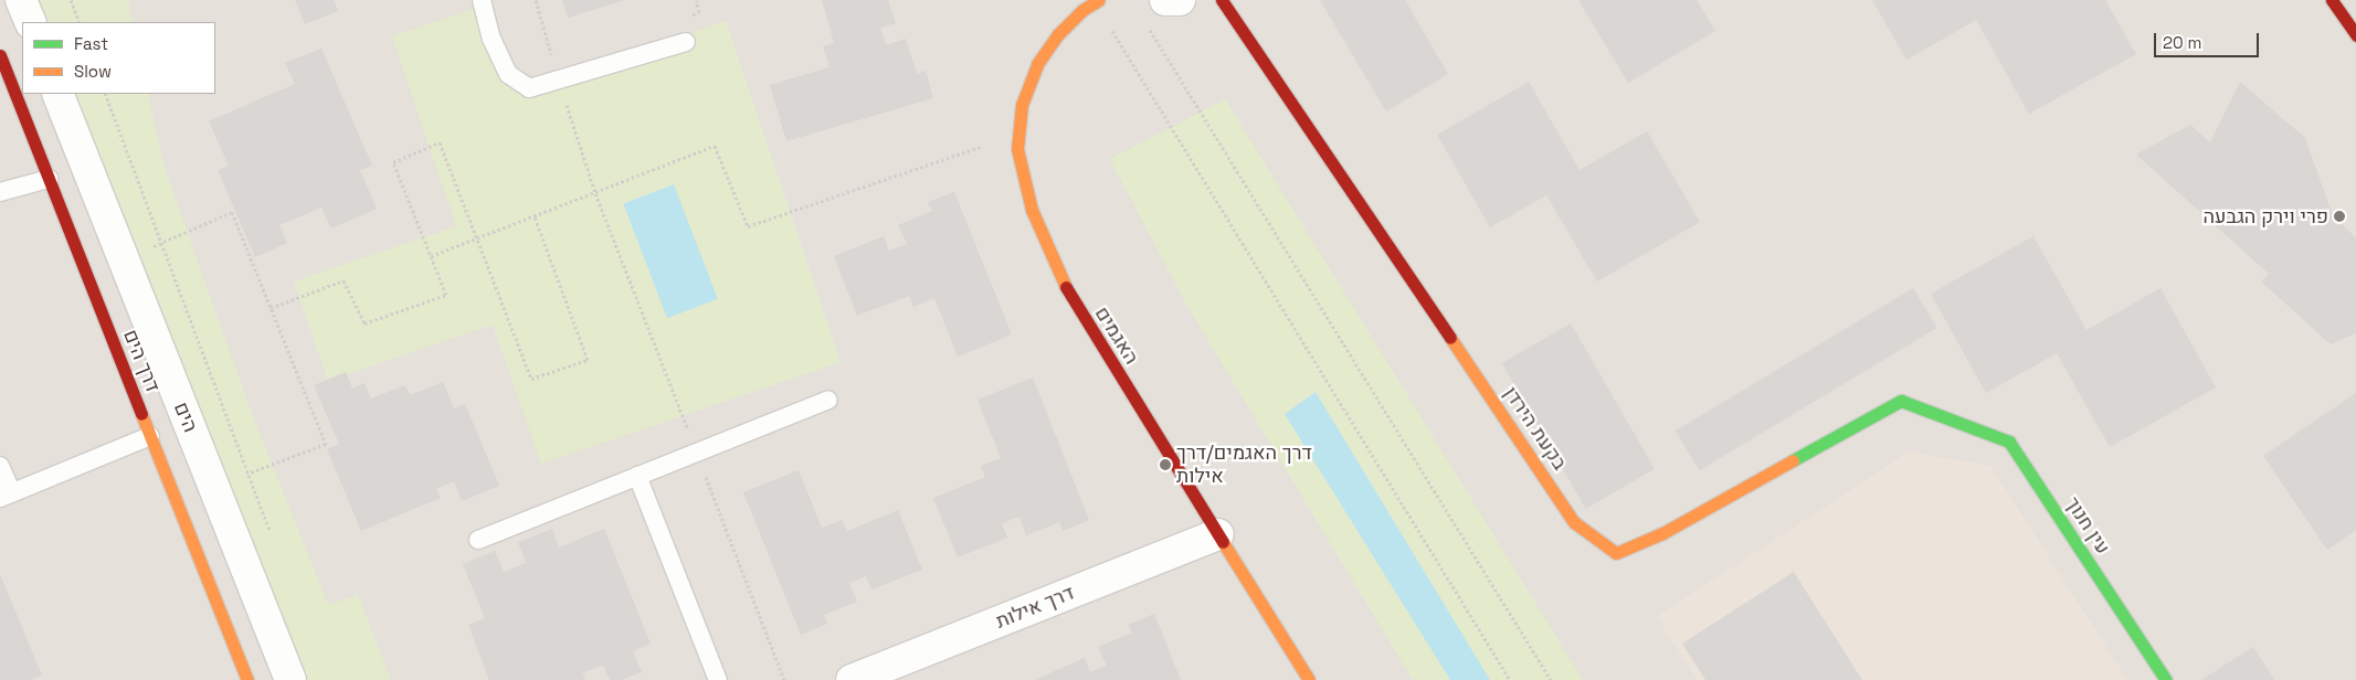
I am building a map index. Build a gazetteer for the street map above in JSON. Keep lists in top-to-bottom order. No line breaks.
{"streets":{"street":["האגמים","דרך הים","הים","בקעת הירדן","עין חנוך","דרך אילות"]},"crossings":[["האגמים","דרך אילות"],["בקעת הירדן","עין חנוך"]],"places":["פרי וירק הגבעה","דרך האגמים/דרך אילות"],"legend":["Fast","Slow"],"scale_bar":"20 m"}
